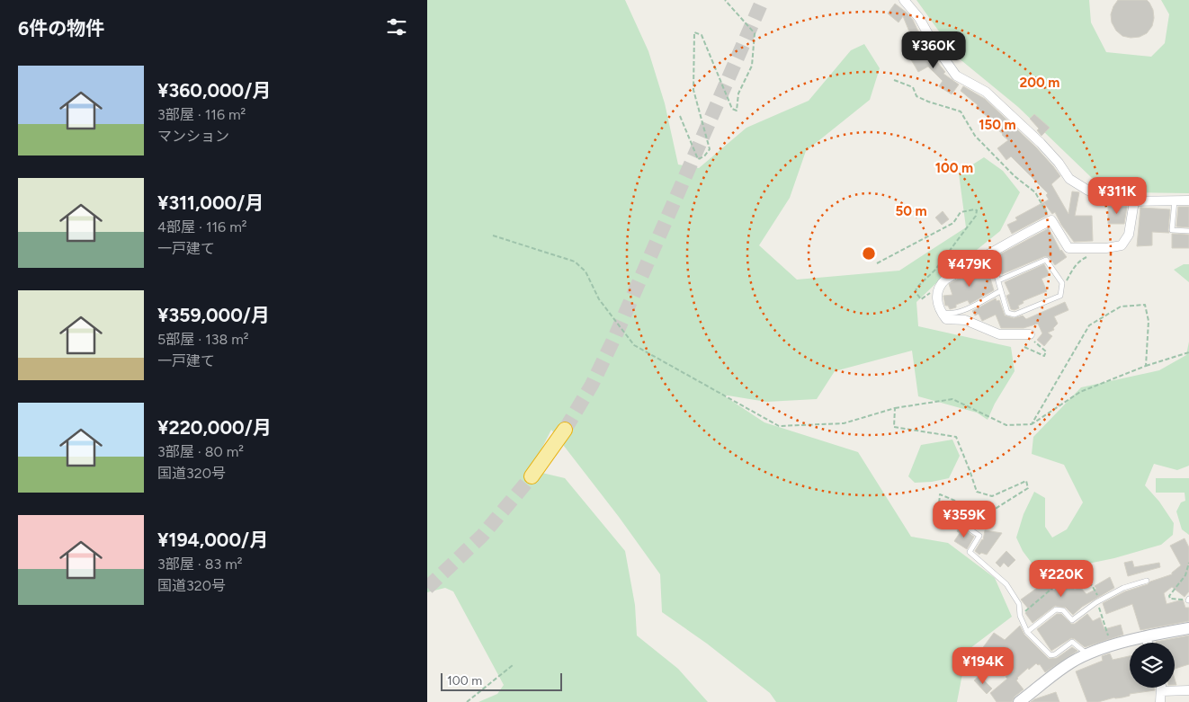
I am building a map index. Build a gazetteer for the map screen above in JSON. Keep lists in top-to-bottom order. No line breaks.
{"scale_bar":"100 m","page":{"heading":"6件の物件","price":["¥360K","¥311K","¥479K","¥359K","¥220K","¥194K"],"list":[{"name":"¥360,000/月","note":"3部屋 · 116 m² · マンション"},{"name":"¥311,000/月","note":"4部屋 · 116 m² · 一戸建て"},{"name":"¥359,000/月","note":"5部屋 · 138 m² · 一戸建て"},{"name":"¥220,000/月","note":"3部屋 · 80 m² · 国道320号"},{"name":"¥194,000/月","note":"3部屋 · 83 m² · 国道320号"}],"scale":"100 m"},"rings":["200 m","150 m","100 m","50 m"]}
